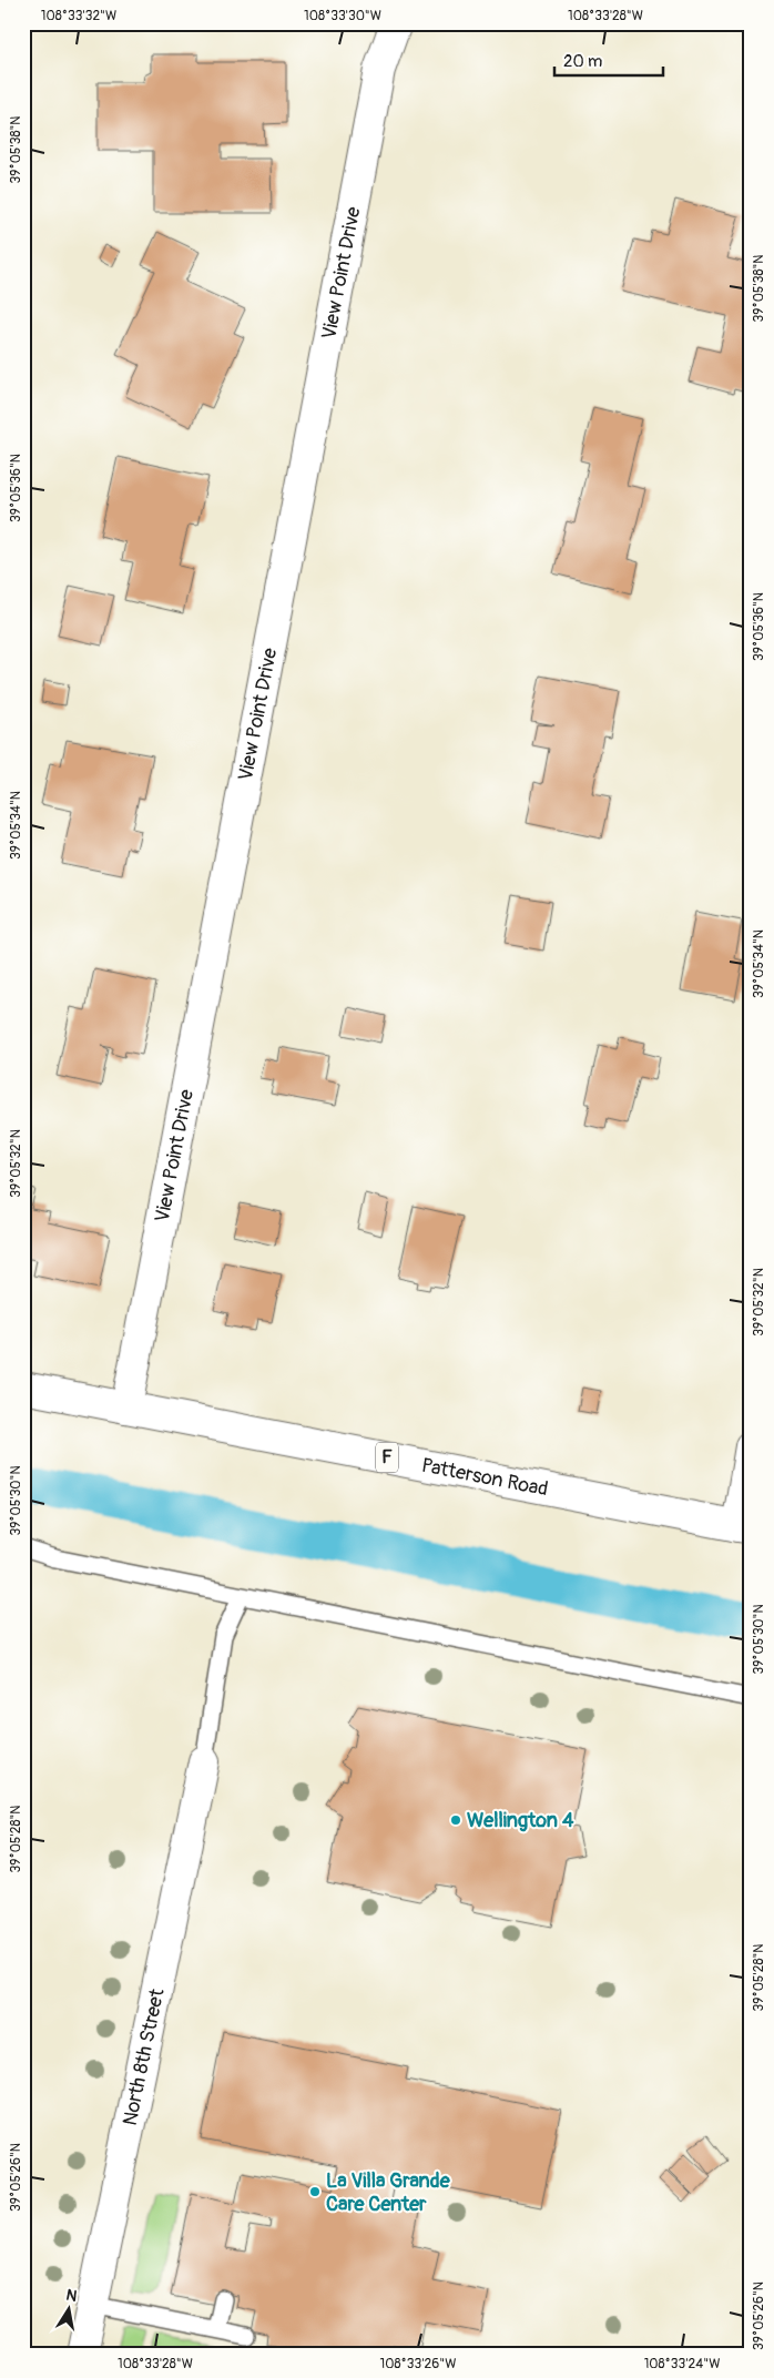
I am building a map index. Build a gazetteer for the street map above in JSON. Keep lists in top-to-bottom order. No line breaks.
{"streets":{"street":["View Point Drive","F","Patterson Road","North 8th Street"]},"crossings":[["View Point Drive","Patterson Road"]],"places":["Wellington 4","La Villa Grande Care Center"],"scale_bar":"20 m","north":"top","coordinates":["108°33'32\"W","108°33'30\"W","108°33'28\"W","39°05'38\"N","39°05'36\"N","39°05'34\"N","39°05'32\"N","39°05'30\"N","39°05'28\"N","39°05'26\"N","108°33'26\"W","108°33'24\"W"]}
